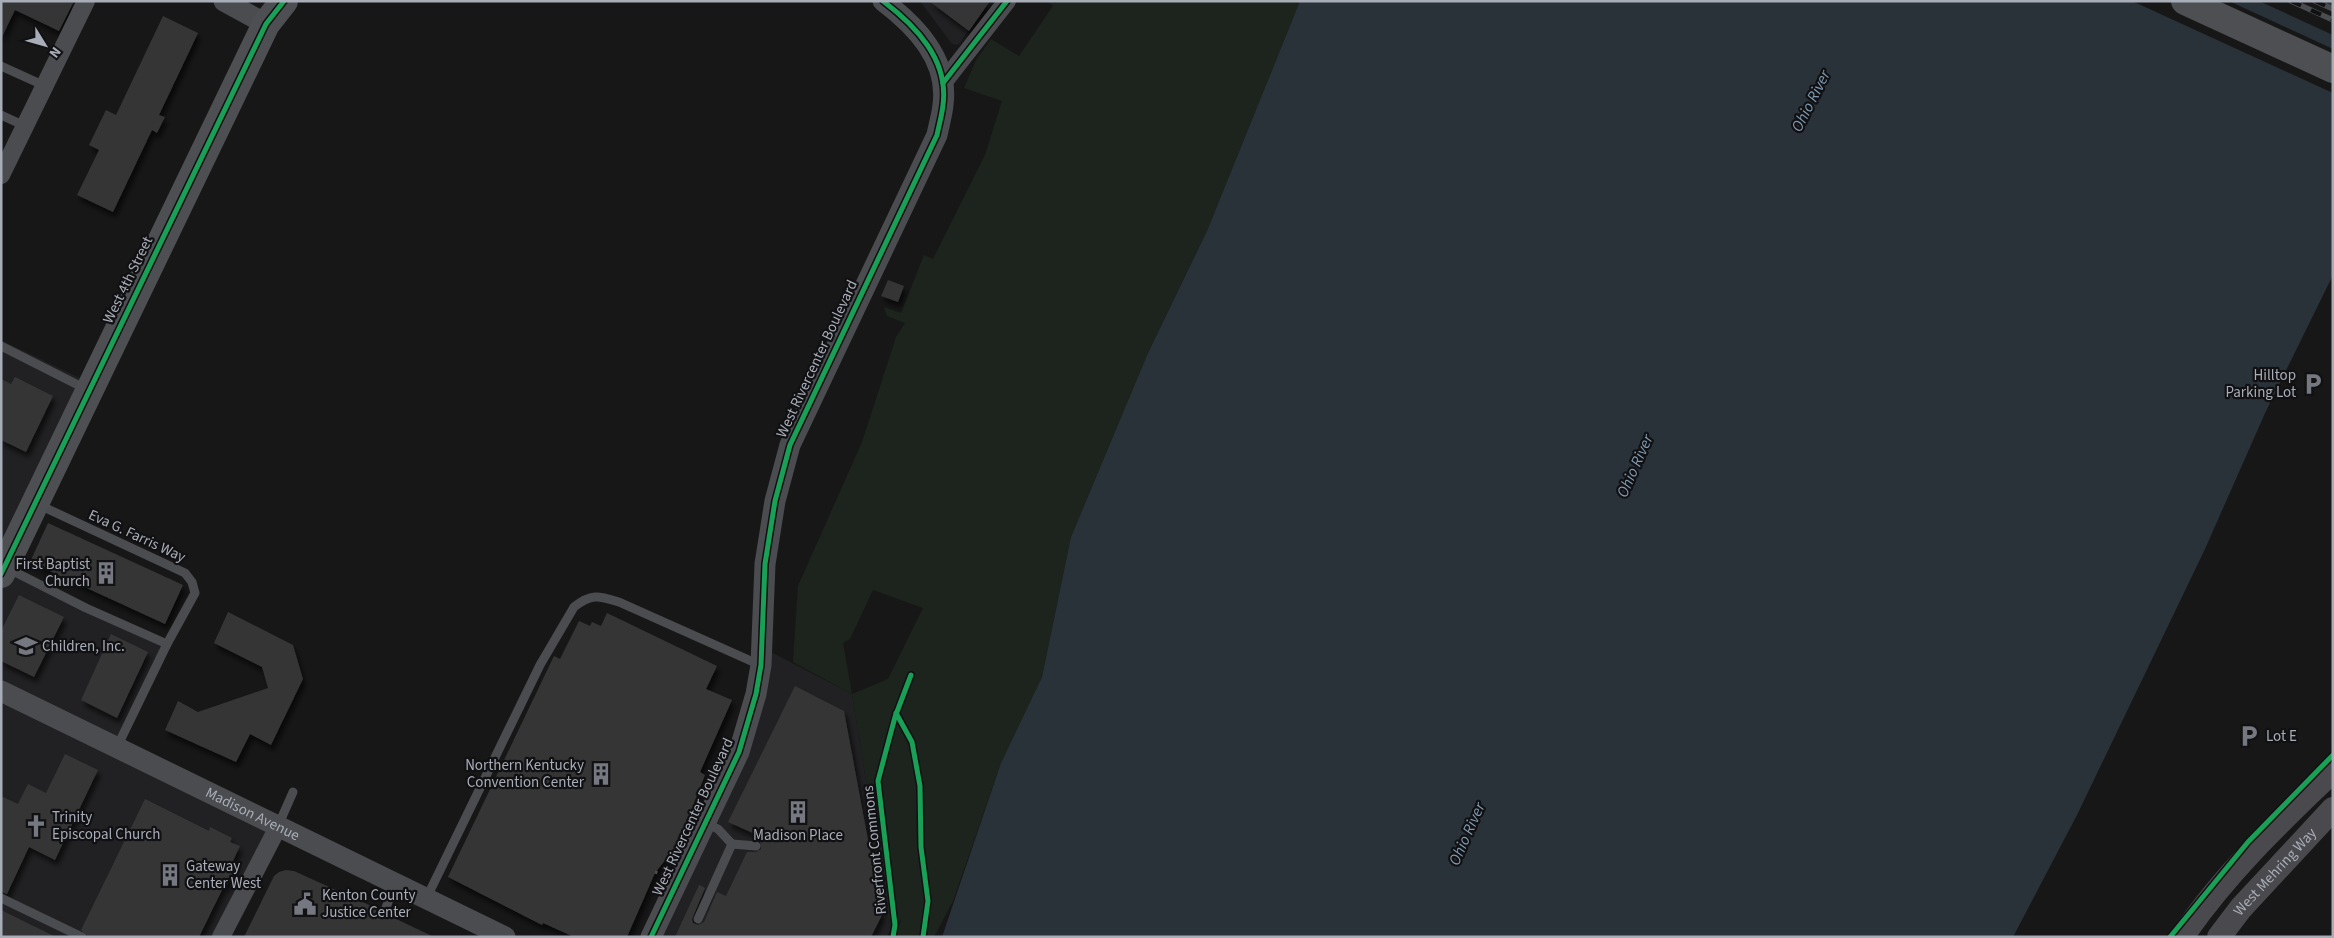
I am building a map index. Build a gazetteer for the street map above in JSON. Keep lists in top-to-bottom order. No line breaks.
{"streets":{"main road":["West 4th Street","West Mehring Way"],"street":["West Rivercenter Boulevard","Madison Avenue"],"lane":["Eva G. Farris Way"],"cycle path":["Riverfront Commons"]},"crossings":[["West 4th Street","Eva G. Farris Way"],["Eva G. Farris Way","Madison Avenue"]],"water":["Ohio River"],"places":{"parking":["Hilltop Parking Lot","Lot E"],"building":["First Baptist Church","Northern Kentucky Convention Center","Madison Place","Gateway Center West"],"school or university":["Children, Inc."],"church":["Trinity Episcopal Church"],"public building":["Kenton County Justice Center"]},"north":"bottom right"}
